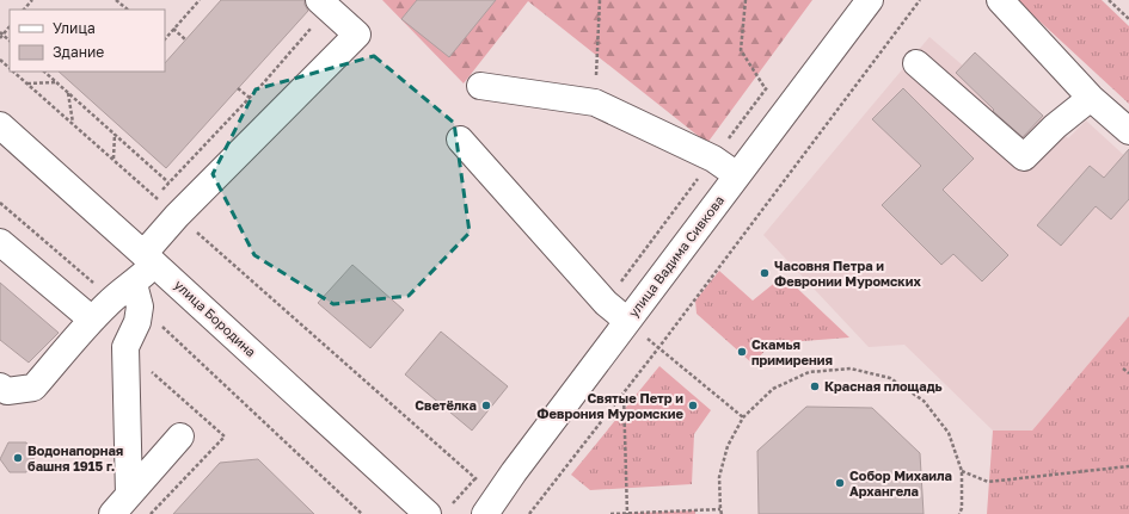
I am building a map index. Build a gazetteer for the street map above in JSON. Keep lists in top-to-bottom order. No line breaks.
{"streets":{"street":["улица Вадима Сивкова","улица Бородина"]},"places":["Часовня Петра и Февронии Муромских","Скамья примирения","Красная площадь","Светёлка","Святые Петр и Феврония Муромские","Водонапорная башня 1915 г.","Собор Михаила Архангела"],"legend":["Улица","Здание"]}
